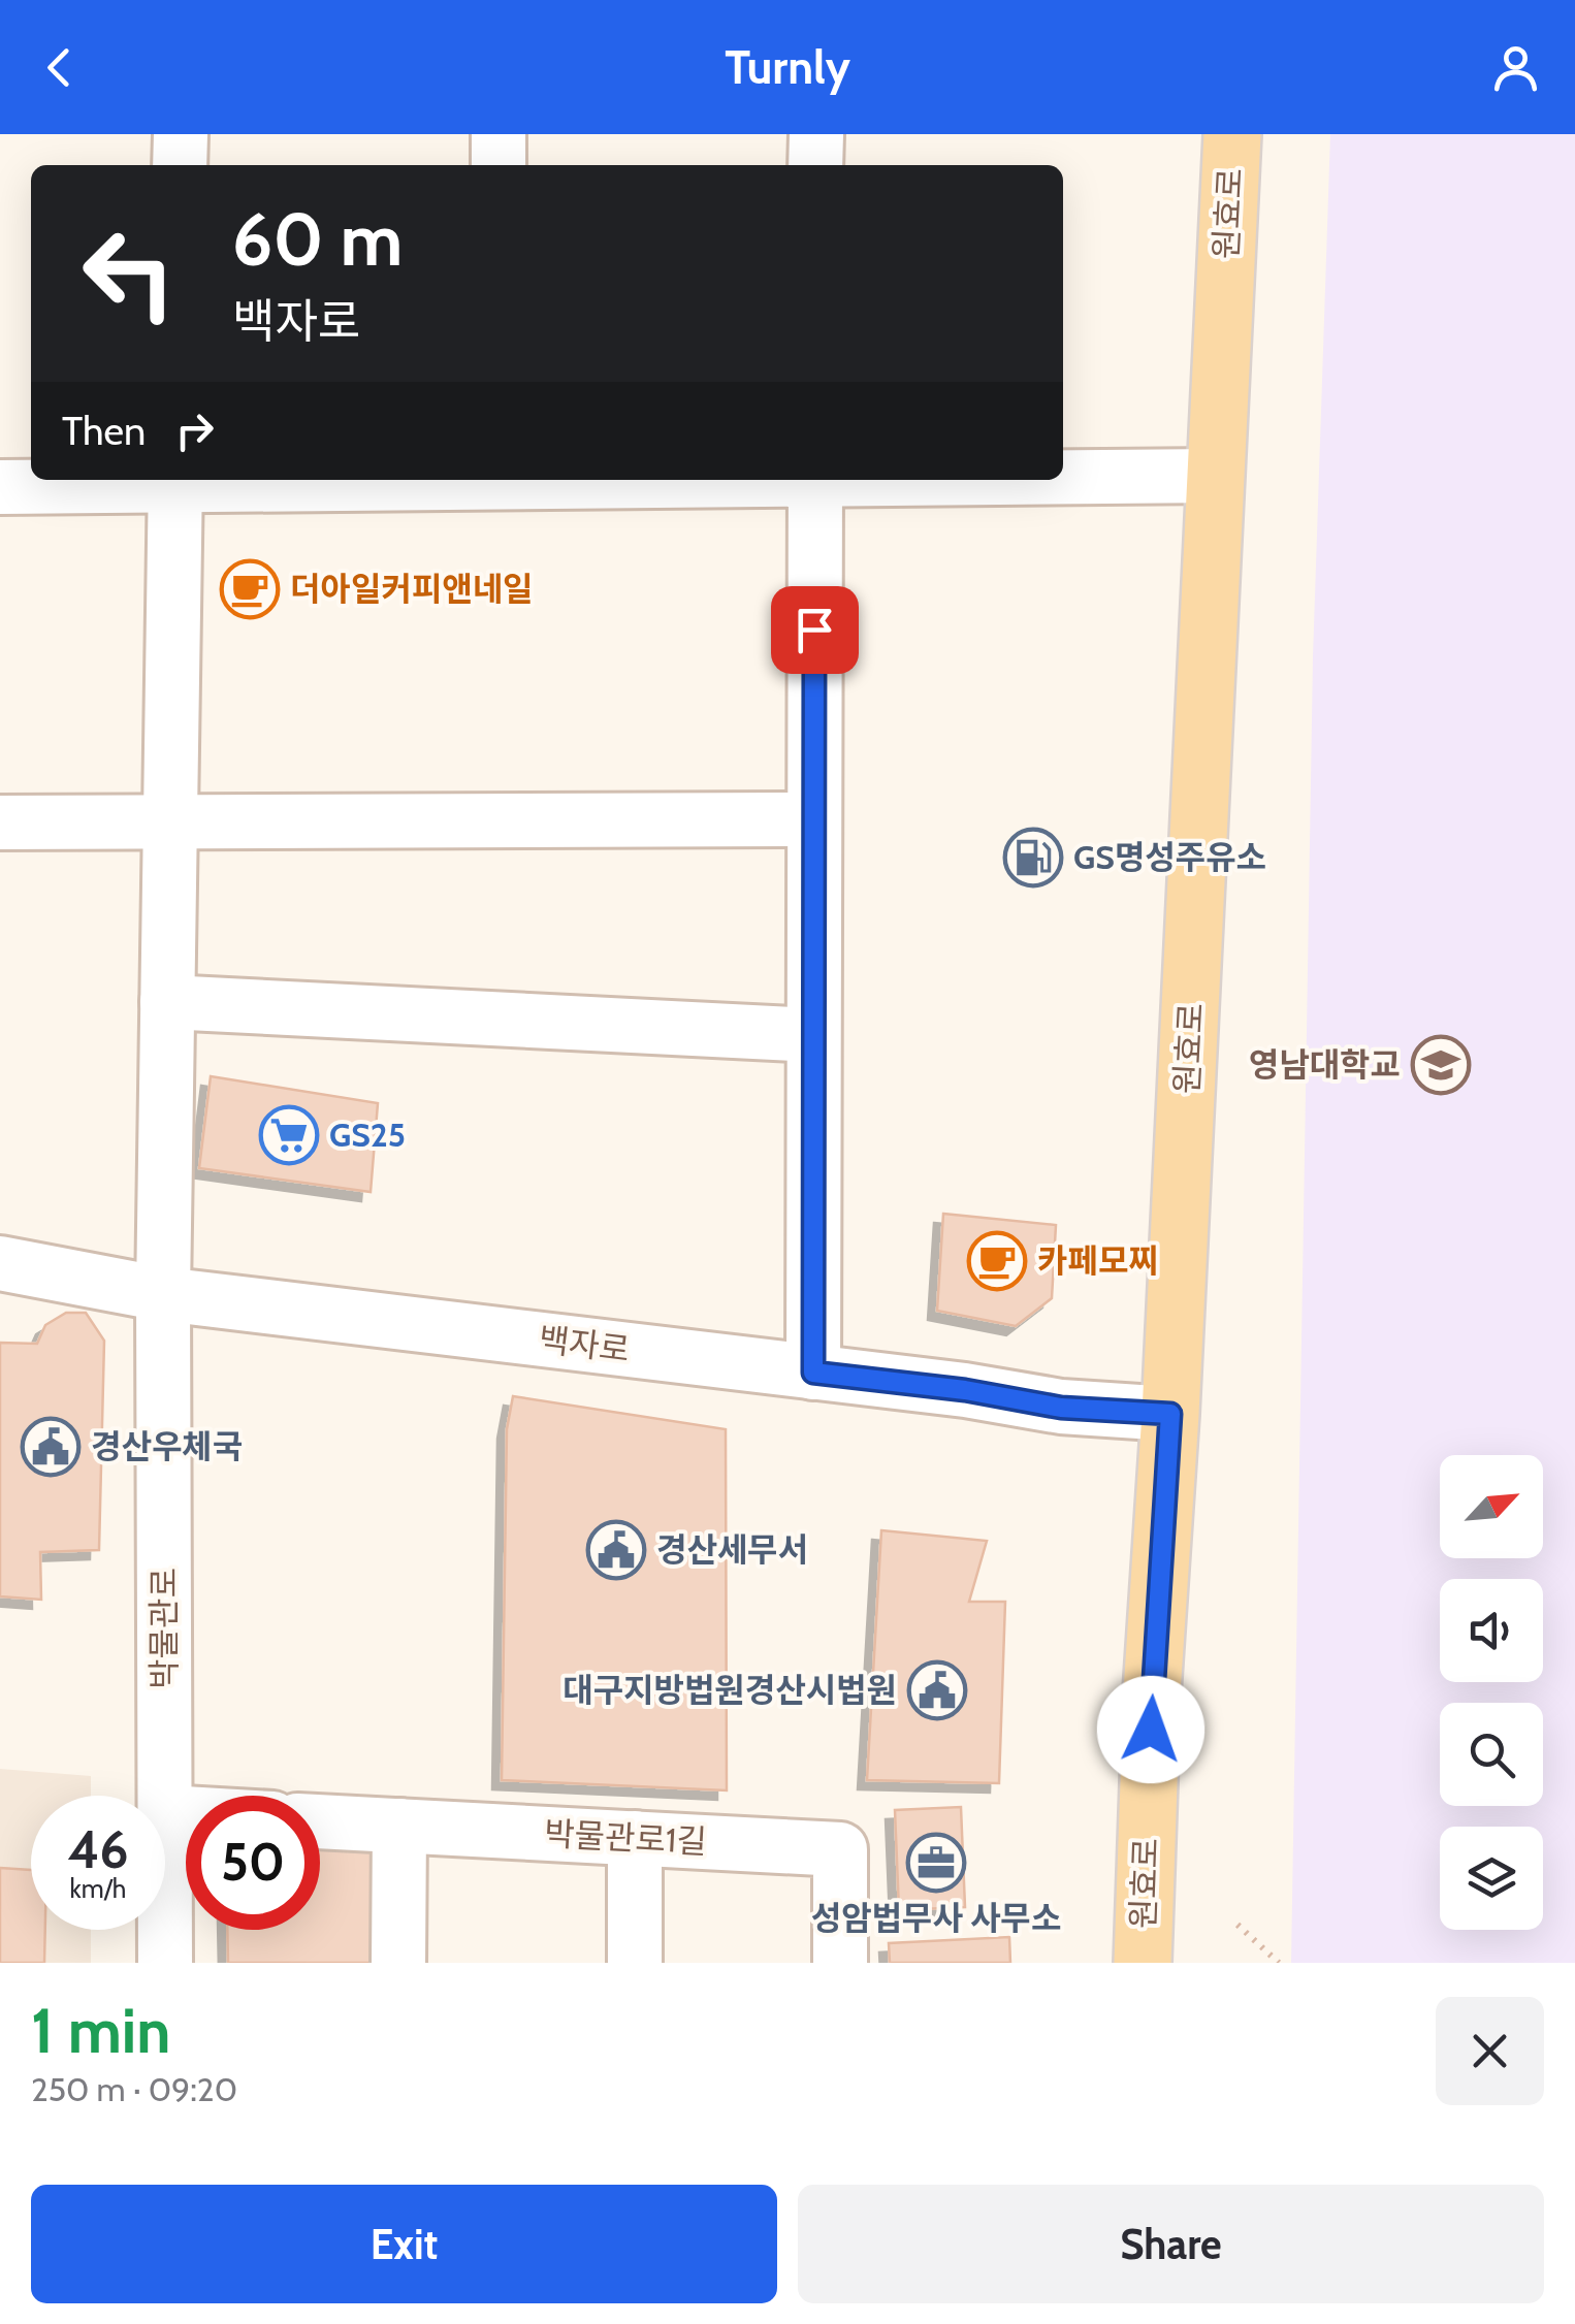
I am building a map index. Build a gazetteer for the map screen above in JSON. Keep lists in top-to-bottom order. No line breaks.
{"streets":{"main road":["원효로"],"street":["백자로","박물관로","박물관로1길"]},"crossings":[["원효로","백자로"],["백자로","박물관로"]],"places":{"cafe":["더아일커피앤네일","카페모찌"],"fuel station":["GS명성주유소"],"school or university":["영남대학교"],"supermarket":["GS25"],"public building":["경산우체국","경산세무서","대구지방법원경산시법원"],"office":["성암법무사 사무소"]},"north":"top right","page":{"header":"Turnly","turn":["60 m","백자로"],"then":"Then","speed":"46 km/h","limit":"50","heading":["1 min","250 m · 09:20"],"buttons":["Exit","Share"]}}
